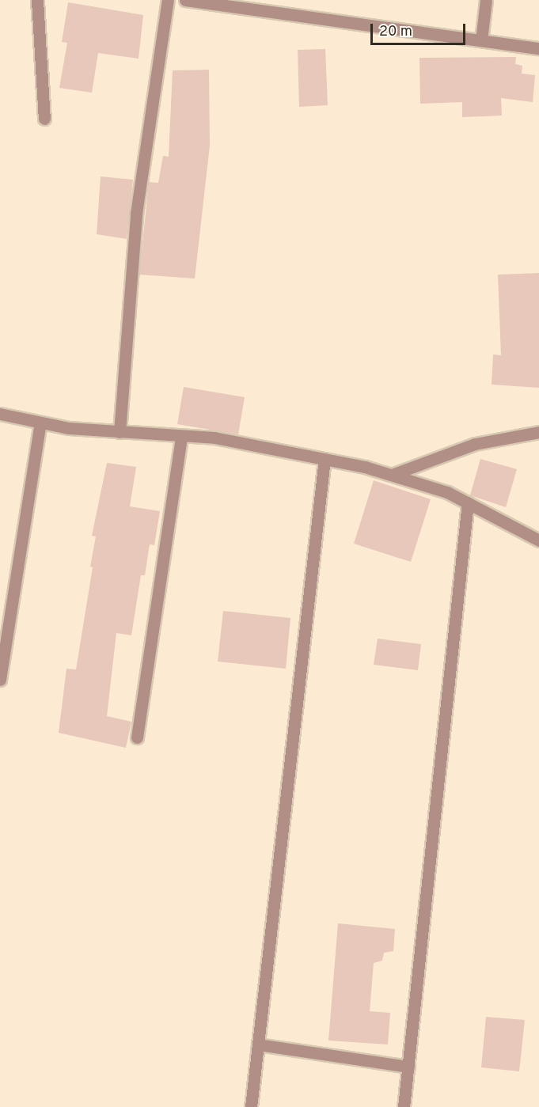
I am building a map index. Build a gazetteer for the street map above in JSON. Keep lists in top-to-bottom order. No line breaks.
{"scale_bar":"20 m"}
